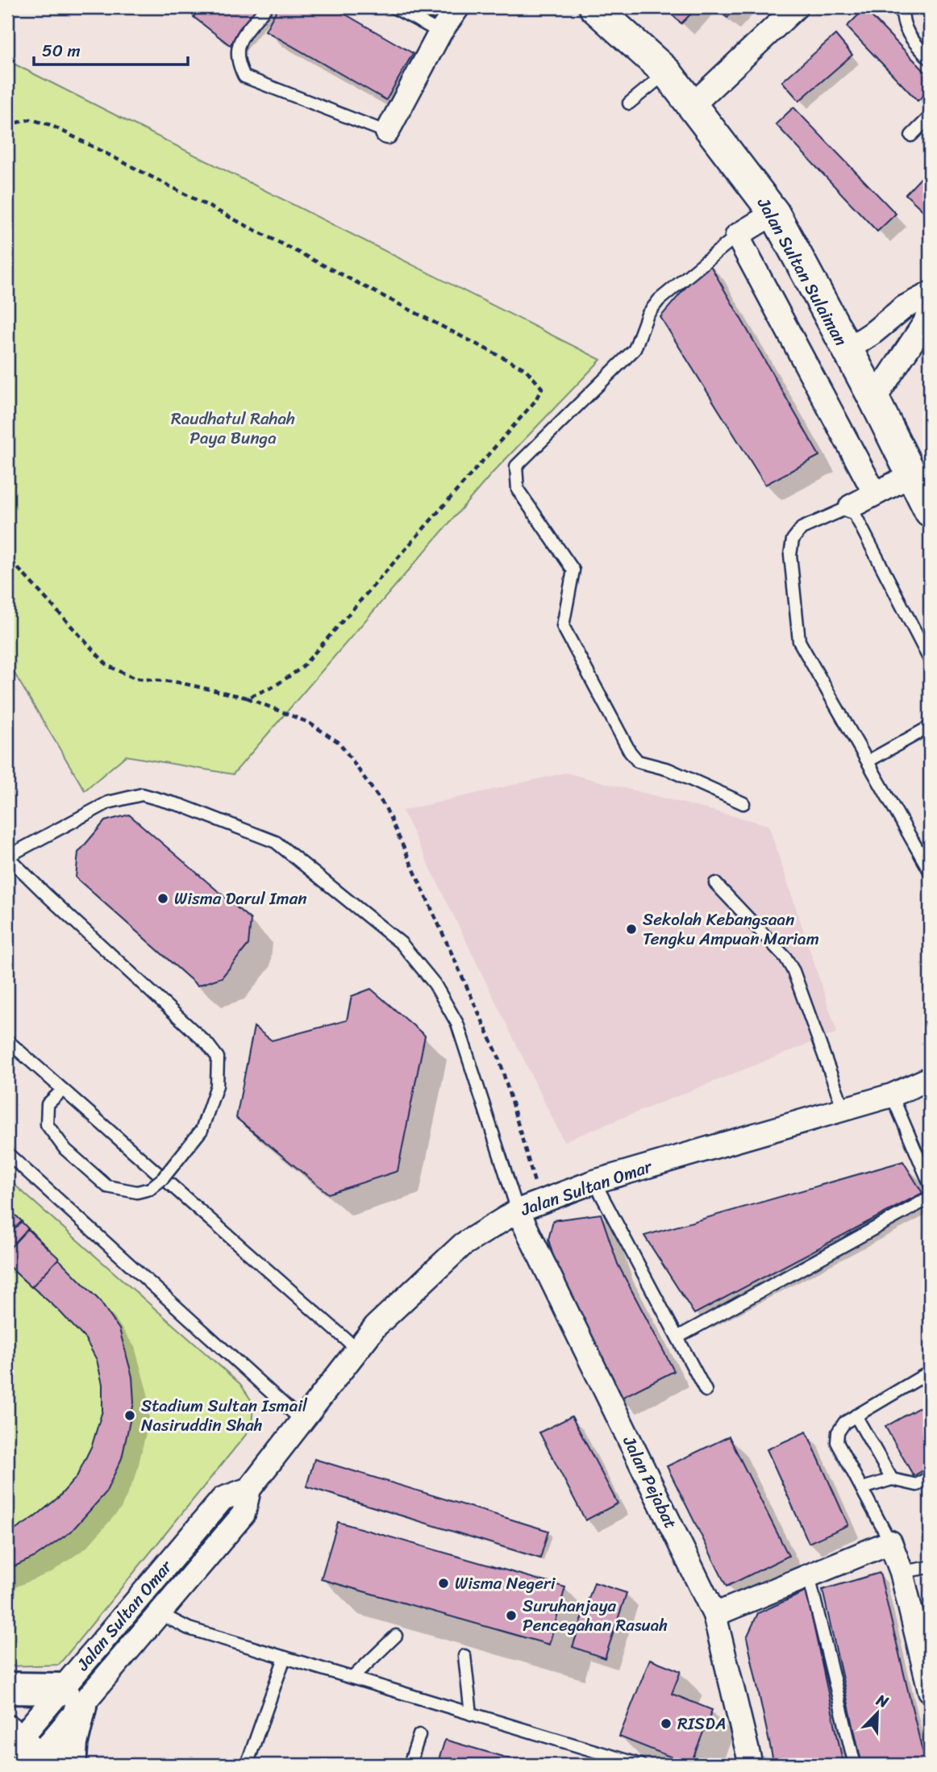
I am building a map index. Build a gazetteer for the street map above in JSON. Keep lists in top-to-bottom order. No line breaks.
{"streets":{"street":["Jalan Sultan Sulaiman","Jalan Sultan Omar","Jalan Pejabat"]},"crossings":[["Jalan Sultan Omar","Jalan Pejabat"]],"parks":["Raudhatul Rahah Paya Bunga"],"places":["Wisma Darul Iman","Sekolah Kebangsaan Tengku Ampuan Mariam","Stadium Sultan Ismail Nasiruddin Shah","Wisma Negeri","Suruhanjaya Pencegahan Rasuah","RISDA"],"scale_bar":"50 m","north":"top right"}
